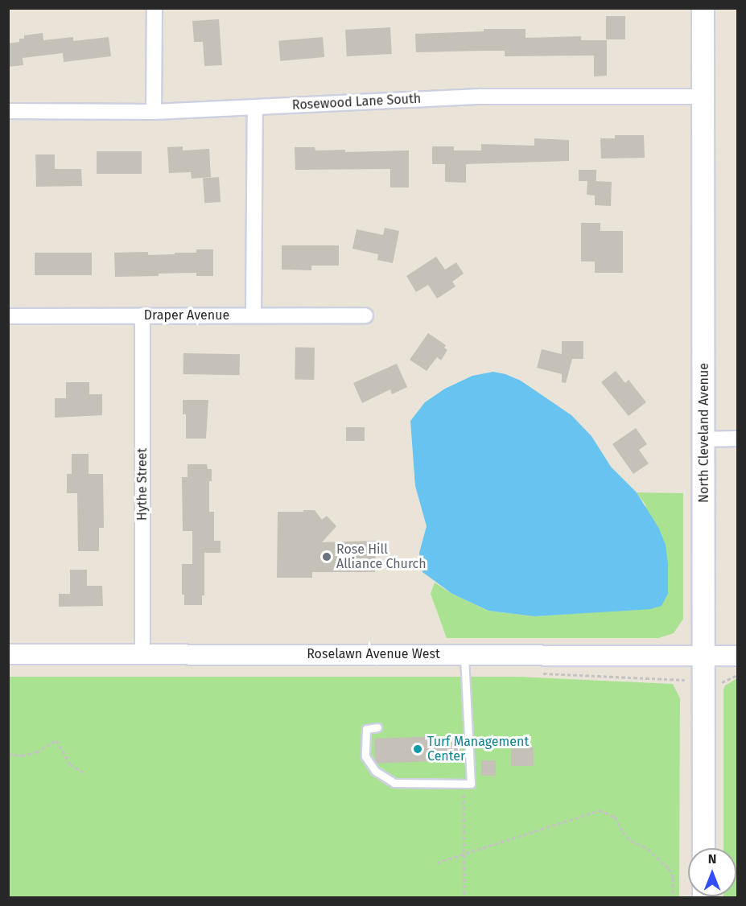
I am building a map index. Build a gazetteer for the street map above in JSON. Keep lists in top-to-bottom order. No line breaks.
{"streets":{"main road":["North Cleveland Avenue"],"street":["Rosewood Lane South","Draper Avenue","Hythe Street","Roselawn Avenue West"]},"crossings":[["Rosewood Lane South","North Cleveland Avenue"],["Draper Avenue","Hythe Street"],["North Cleveland Avenue","Roselawn Avenue West"],["Hythe Street","Roselawn Avenue West"]],"places":["Rose Hill Alliance Church","Turf Management Center"],"north":"top"}
